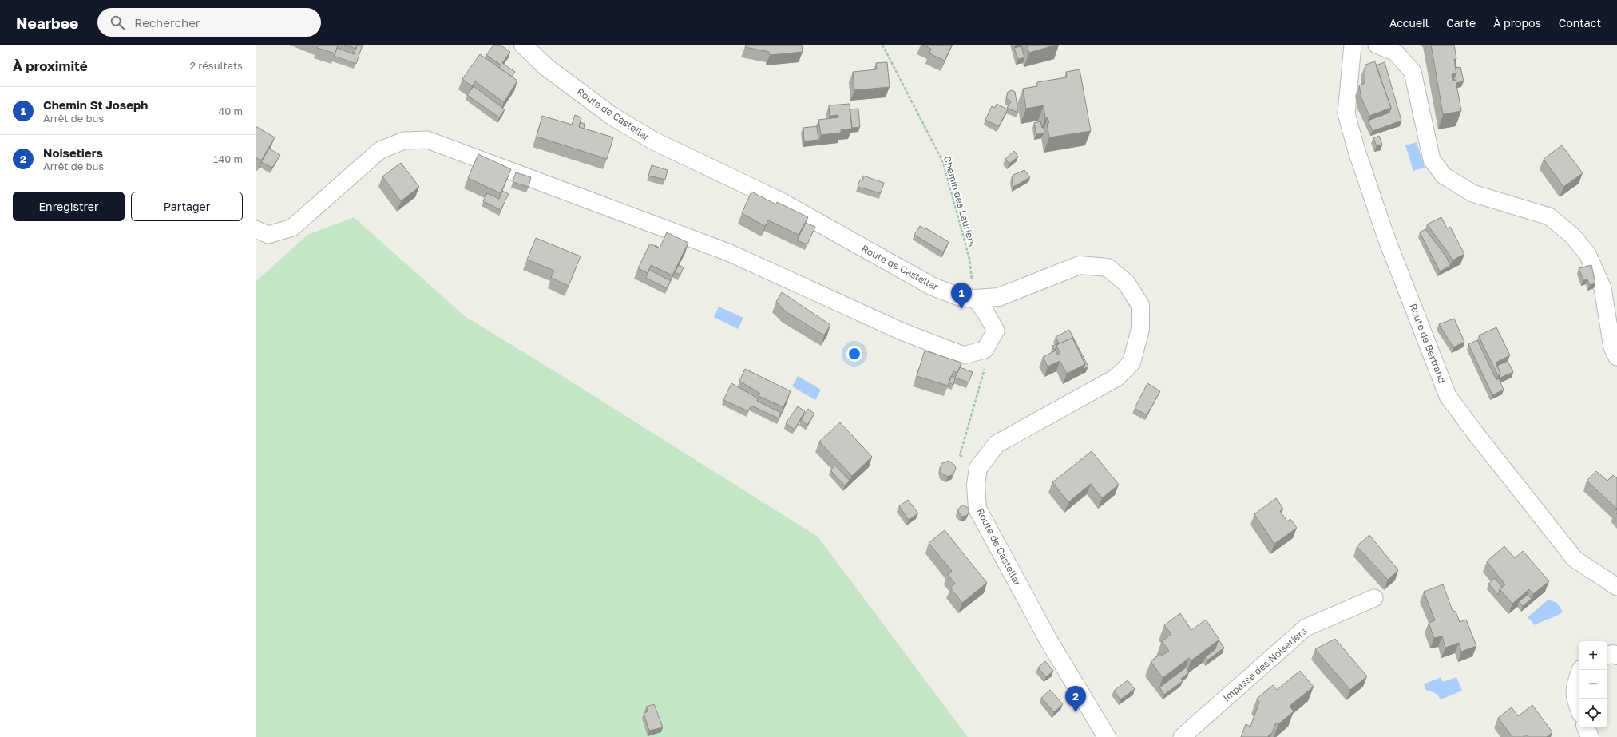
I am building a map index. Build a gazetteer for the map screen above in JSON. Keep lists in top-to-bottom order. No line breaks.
{"streets":{"street":["Route de Castellar","Route de Bertrand","Impasse des Noisetiers"],"path":["Chemin des Lauriers"]},"crossings":[["Route de Castellar","Chemin des Lauriers"]],"page":{"header":"Nearbee","search":"Rechercher","nav":["Accueil","Carte","À propos","Contact"],"heading":["À proximité","2 résultats"],"list":[{"mark":"1","name":"Chemin St Joseph","note":"Arrêt de bus","value":"40 m"},{"mark":"2","name":"Noisetiers","note":"Arrêt de bus","value":"140 m"}],"buttons":["Enregistrer","Partager"],"pins":["1","2"],"map_buttons":["+","−"]}}
